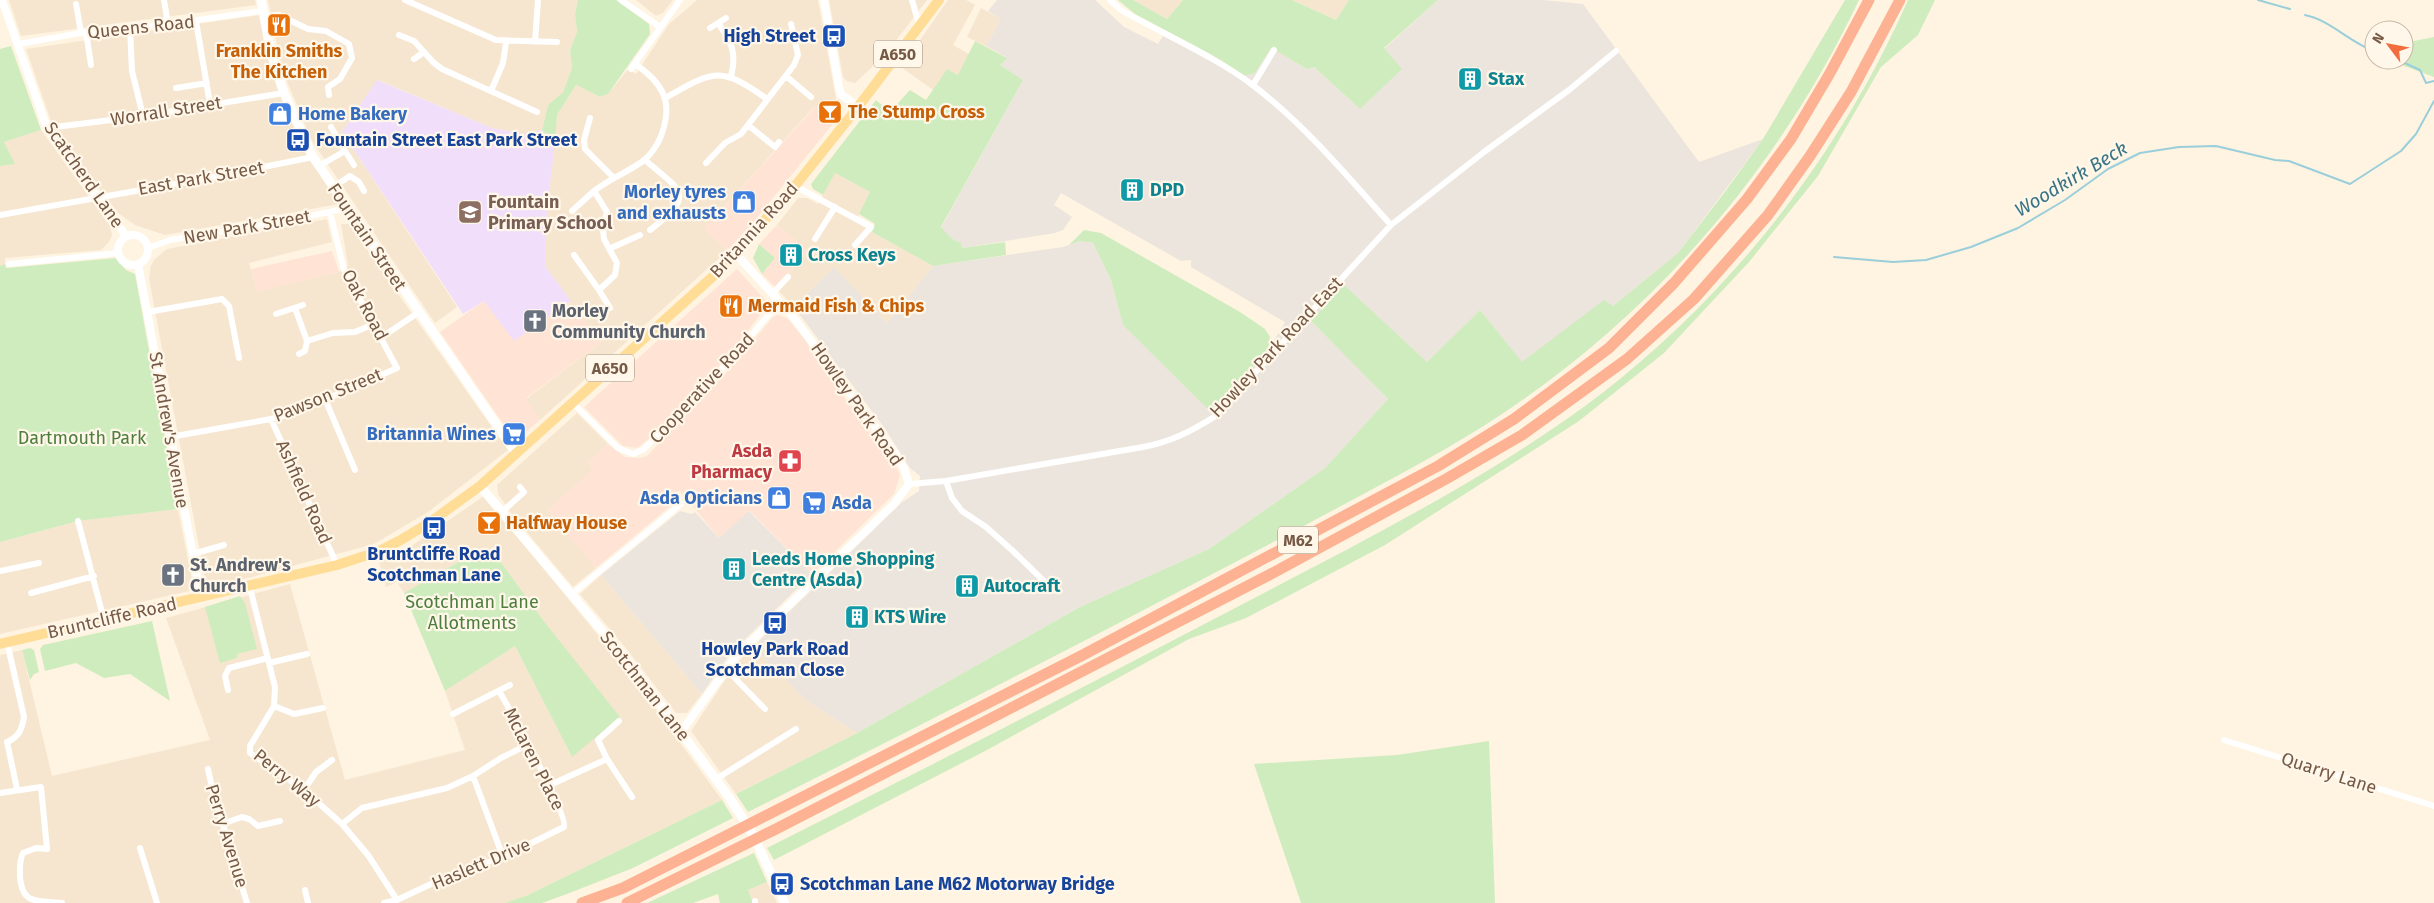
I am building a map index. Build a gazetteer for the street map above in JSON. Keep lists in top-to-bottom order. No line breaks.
{"streets":{"highway":["M62"],"main road":["A650","Britannia Road","Fountain Street","Bruntcliffe Road","Scotchman Lane"],"street":["Queens Road","Worrall Street","Scatcherd Lane","East Park Street","New Park Street","Oak Road","Howley Park Road East","Cooperative Road","Pawson Street","Howley Park Road","St Andrew's Avenue","Ashfield Road","Mclaren Place","Quarry Lane","Perry Way","Perry Avenue","Haslett Drive"]},"crossings":[["Queens Road","Scatcherd Lane"],["Queens Road","Fountain Street"],["Worrall Street","Scatcherd Lane"],["Worrall Street","Fountain Street"],["Scatcherd Lane","East Park Street"],["Scatcherd Lane","New Park Street"],["Scatcherd Lane","St Andrew's Avenue"],["East Park Street","Fountain Street"],["New Park Street","Fountain Street"],["New Park Street","Oak Road"],["New Park Street","St Andrew's Avenue"],["Britannia Road","Fountain Street"],["Britannia Road","Cooperative Road"],["Britannia Road","Howley Park Road"],["Britannia Road","Bruntcliffe Road"],["Fountain Street","Bruntcliffe Road"],["Oak Road","Pawson Street"],["Howley Park Road East","Howley Park Road"],["Cooperative Road","Howley Park Road"],["Pawson Street","St Andrew's Avenue"],["Pawson Street","Ashfield Road"],["Howley Park Road","Scotchman Lane"],["St Andrew's Avenue","Bruntcliffe Road"],["Ashfield Road","Bruntcliffe Road"],["Bruntcliffe Road","Scotchman Lane"],["Mclaren Place","Haslett Drive"],["Perry Way","Haslett Drive"]],"water":["Woodkirk Beck"],"parks":["Dartmouth Park","Scotchman Lane Allotments"],"places":{"restaurant":["Franklin Smiths The Kitchen","Mermaid Fish & Chips"],"bus stop":["High Street","Fountain Street East Park Street","Bruntcliffe Road Scotchman Lane","Howley Park Road Scotchman Close","Scotchman Lane M62 Motorway Bridge"],"building":["Stax","DPD","Cross Keys","Leeds Home Shopping Centre (Asda)","Autocraft","KTS Wire"],"bar":["The Stump Cross","Halfway House"],"shop":["Home Bakery","Morley tyres and exhausts","Asda Opticians"],"school or university":["Fountain Primary School"],"church":["Morley Community Church","St. Andrew's Church"],"supermarket":["Britannia Wines","Asda"],"pharmacy":["Asda Pharmacy"]},"north":"top left"}
